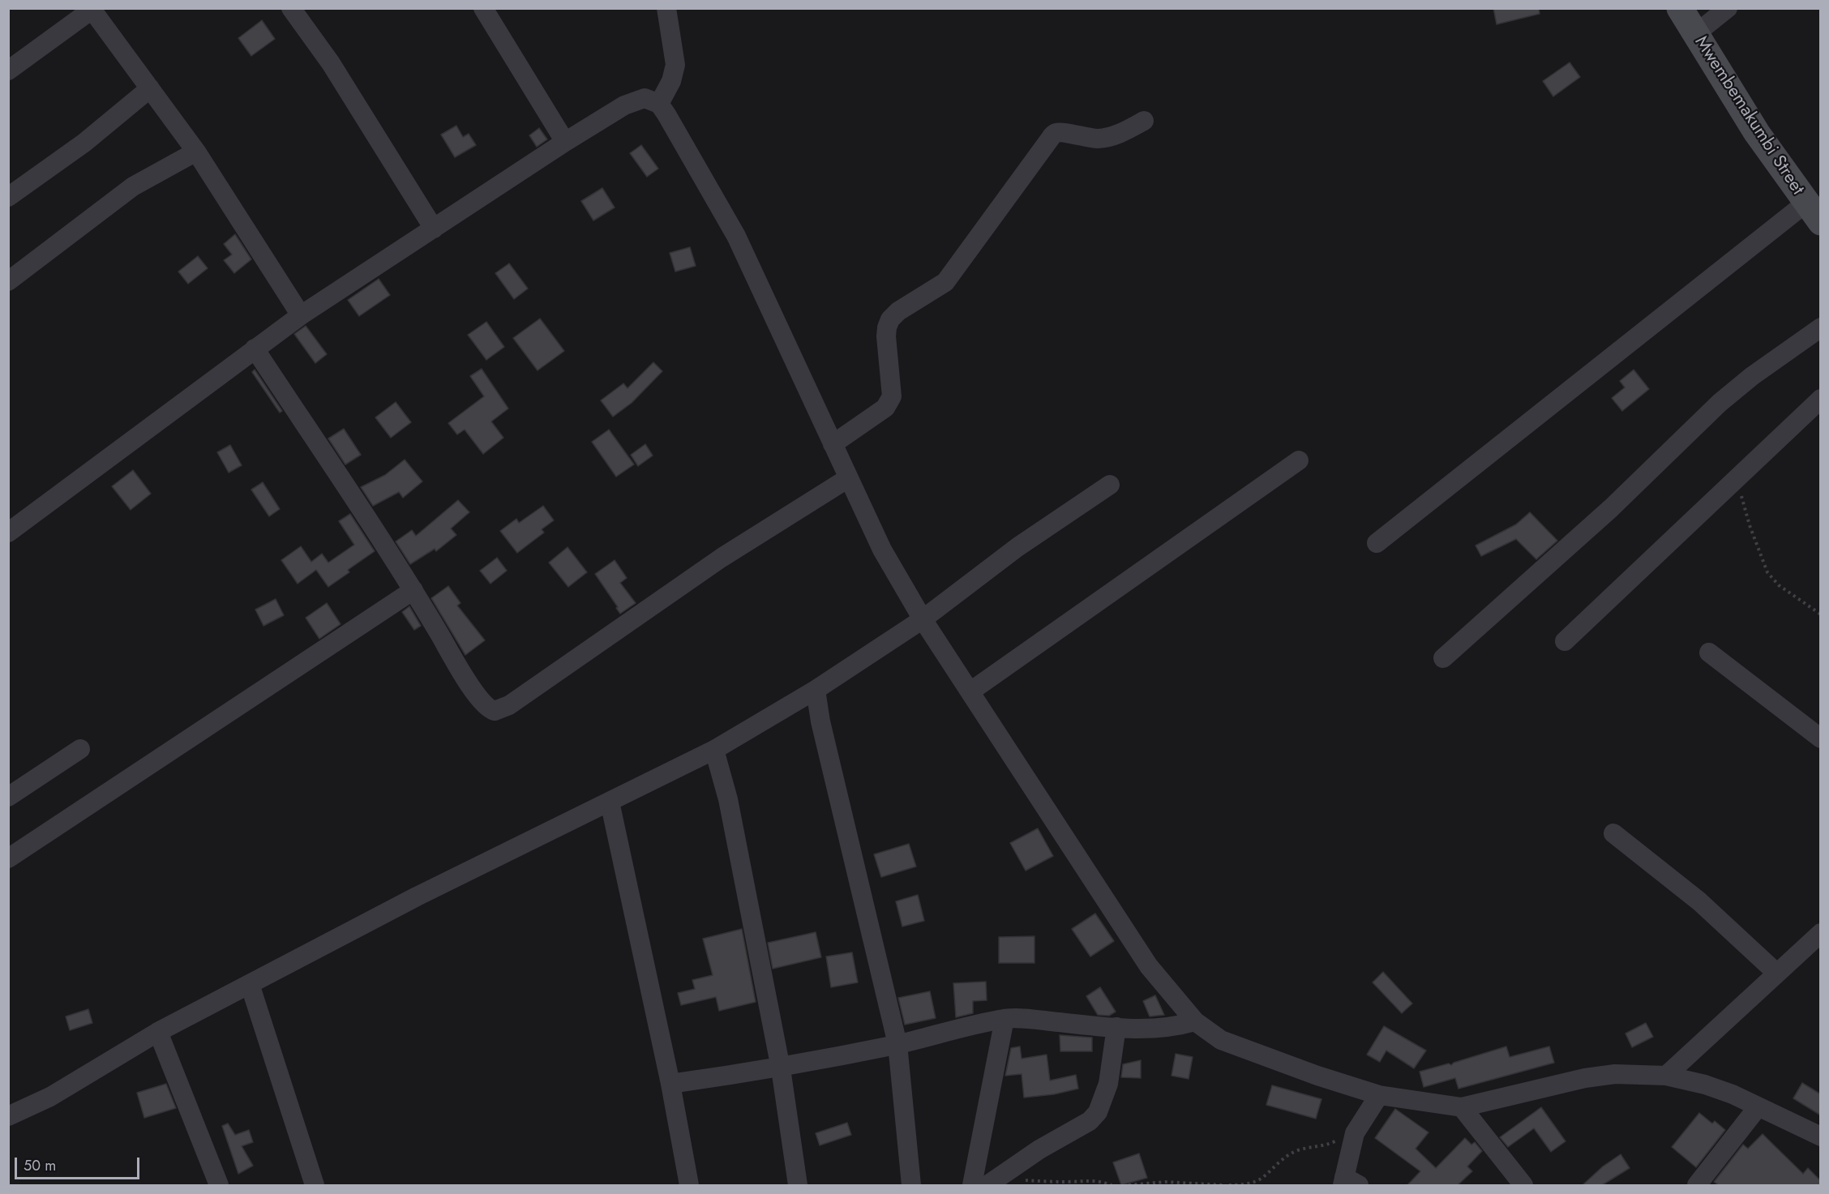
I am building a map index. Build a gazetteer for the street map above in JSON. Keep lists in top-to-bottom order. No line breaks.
{"streets":{"street":["Mwembemakumbi Street"]},"scale_bar":"50 m"}
